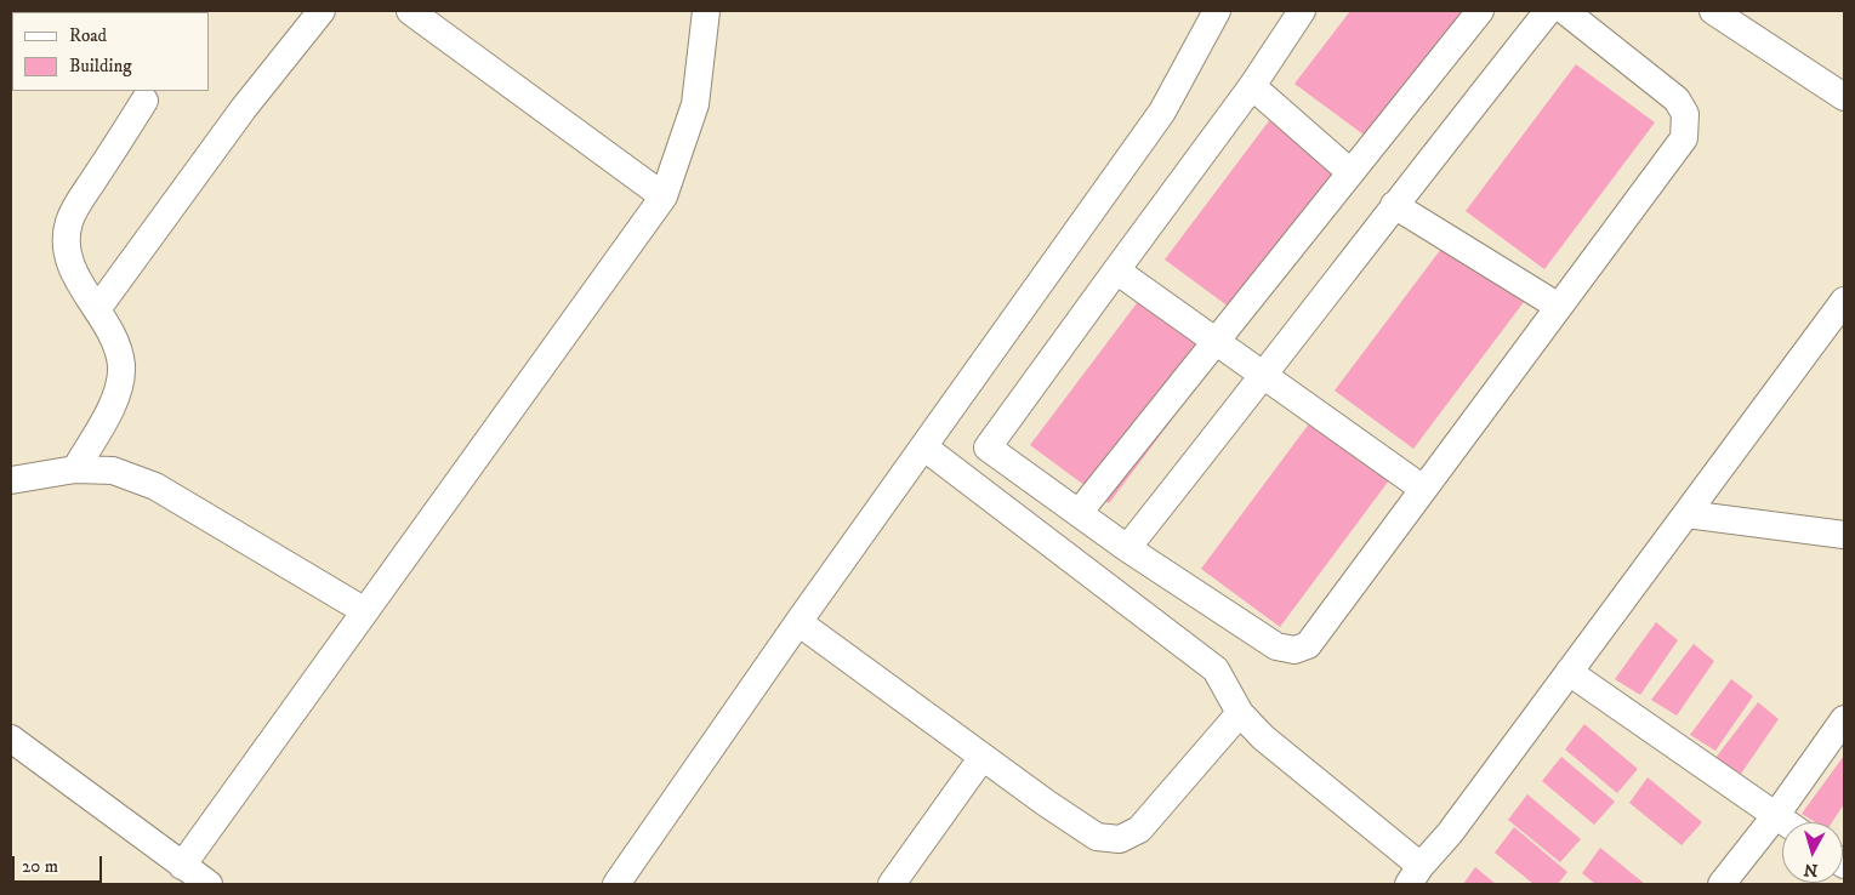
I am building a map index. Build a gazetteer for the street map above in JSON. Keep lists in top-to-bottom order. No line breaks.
{"legend":["Road","Building"],"scale_bar":"20 m","north":"bottom"}
